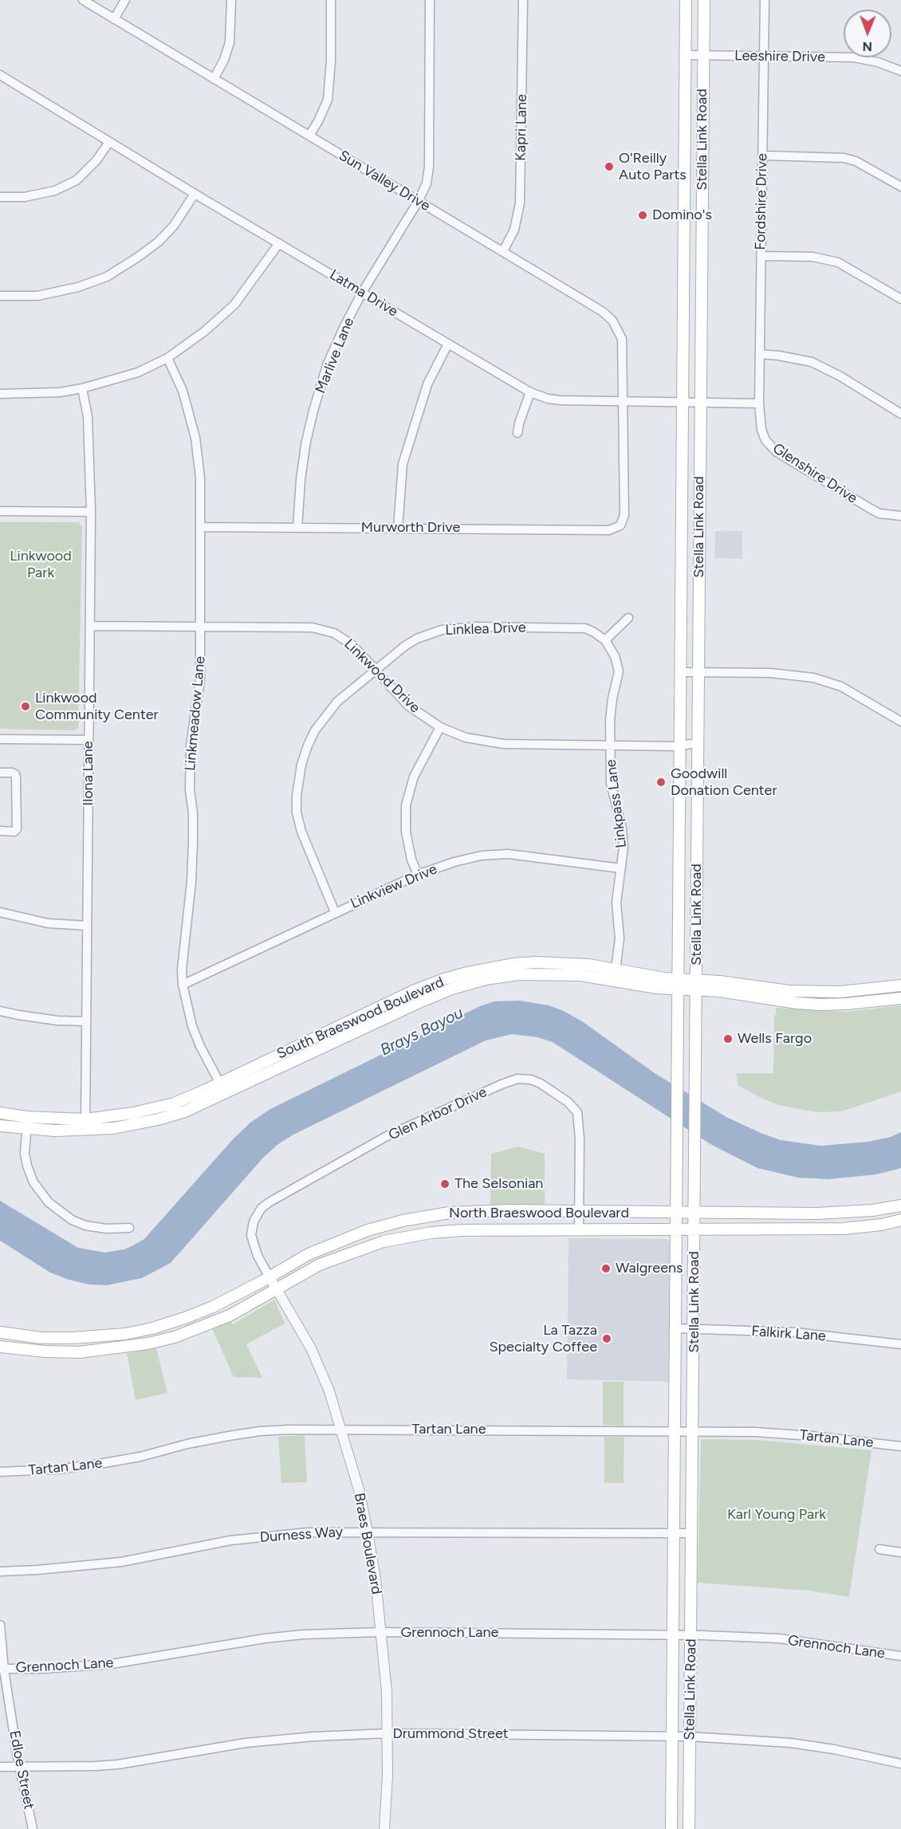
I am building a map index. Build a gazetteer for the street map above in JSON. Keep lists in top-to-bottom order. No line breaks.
{"streets":{"main road":["Stella Link Road","South Braeswood Boulevard","North Braeswood Boulevard"],"street":["Leeshire Drive","Kapri Lane","Sun Valley Drive","Fordshire Drive","Latma Drive","Marlive Lane","Glenshire Drive","Murworth Drive","Linklea Drive","Linkwood Drive","Linkmeadow Lane","Ilona Lane","Linkpass Lane","Linkview Drive","Glen Arbor Drive","Falkirk Lane","Tartan Lane","Durness Way","Braes Boulevard","Grennoch Lane","Drummond Street","Edloe Street"]},"crossings":[["Leeshire Drive","Stella Link Road"],["Leeshire Drive","Fordshire Drive"],["Kapri Lane","Sun Valley Drive"],["Stella Link Road","Latma Drive"],["Stella Link Road","Linkwood Drive"],["Stella Link Road","South Braeswood Boulevard"],["Stella Link Road","North Braeswood Boulevard"],["Stella Link Road","Falkirk Lane"],["Stella Link Road","Tartan Lane"],["Stella Link Road","Durness Way"],["Stella Link Road","Grennoch Lane"],["Stella Link Road","Drummond Street"],["Sun Valley Drive","Latma Drive"],["Sun Valley Drive","Marlive Lane"],["Sun Valley Drive","Murworth Drive"],["Fordshire Drive","Latma Drive"],["Fordshire Drive","Glenshire Drive"],["Latma Drive","Marlive Lane"],["Latma Drive","Glenshire Drive"],["Marlive Lane","Murworth Drive"],["Murworth Drive","Linkmeadow Lane"],["Linklea Drive","Linkwood Drive"],["Linklea Drive","Linkpass Lane"],["Linklea Drive","Linkview Drive"],["Linkwood Drive","Linkmeadow Lane"],["Linkwood Drive","Ilona Lane"],["Linkwood Drive","Linkpass Lane"],["Linkmeadow Lane","Linkview Drive"],["Linkmeadow Lane","South Braeswood Boulevard"],["Ilona Lane","South Braeswood Boulevard"],["Linkpass Lane","Linkview Drive"],["Linkpass Lane","South Braeswood Boulevard"],["Glen Arbor Drive","North Braeswood Boulevard"],["Glen Arbor Drive","Braes Boulevard"],["North Braeswood Boulevard","Braes Boulevard"],["Tartan Lane","Braes Boulevard"],["Durness Way","Braes Boulevard"],["Braes Boulevard","Grennoch Lane"],["Braes Boulevard","Drummond Street"],["Grennoch Lane","Edloe Street"],["Drummond Street","Edloe Street"]],"water":["Brays Bayou"],"parks":["Linkwood Park","Karl Young Park"],"places":["O'Reilly Auto Parts","Domino's","Linkwood Community Center","Goodwill Donation Center","Wells Fargo","The Selsonian","Walgreens","La Tazza Specialty Coffee"],"north":"bottom"}
